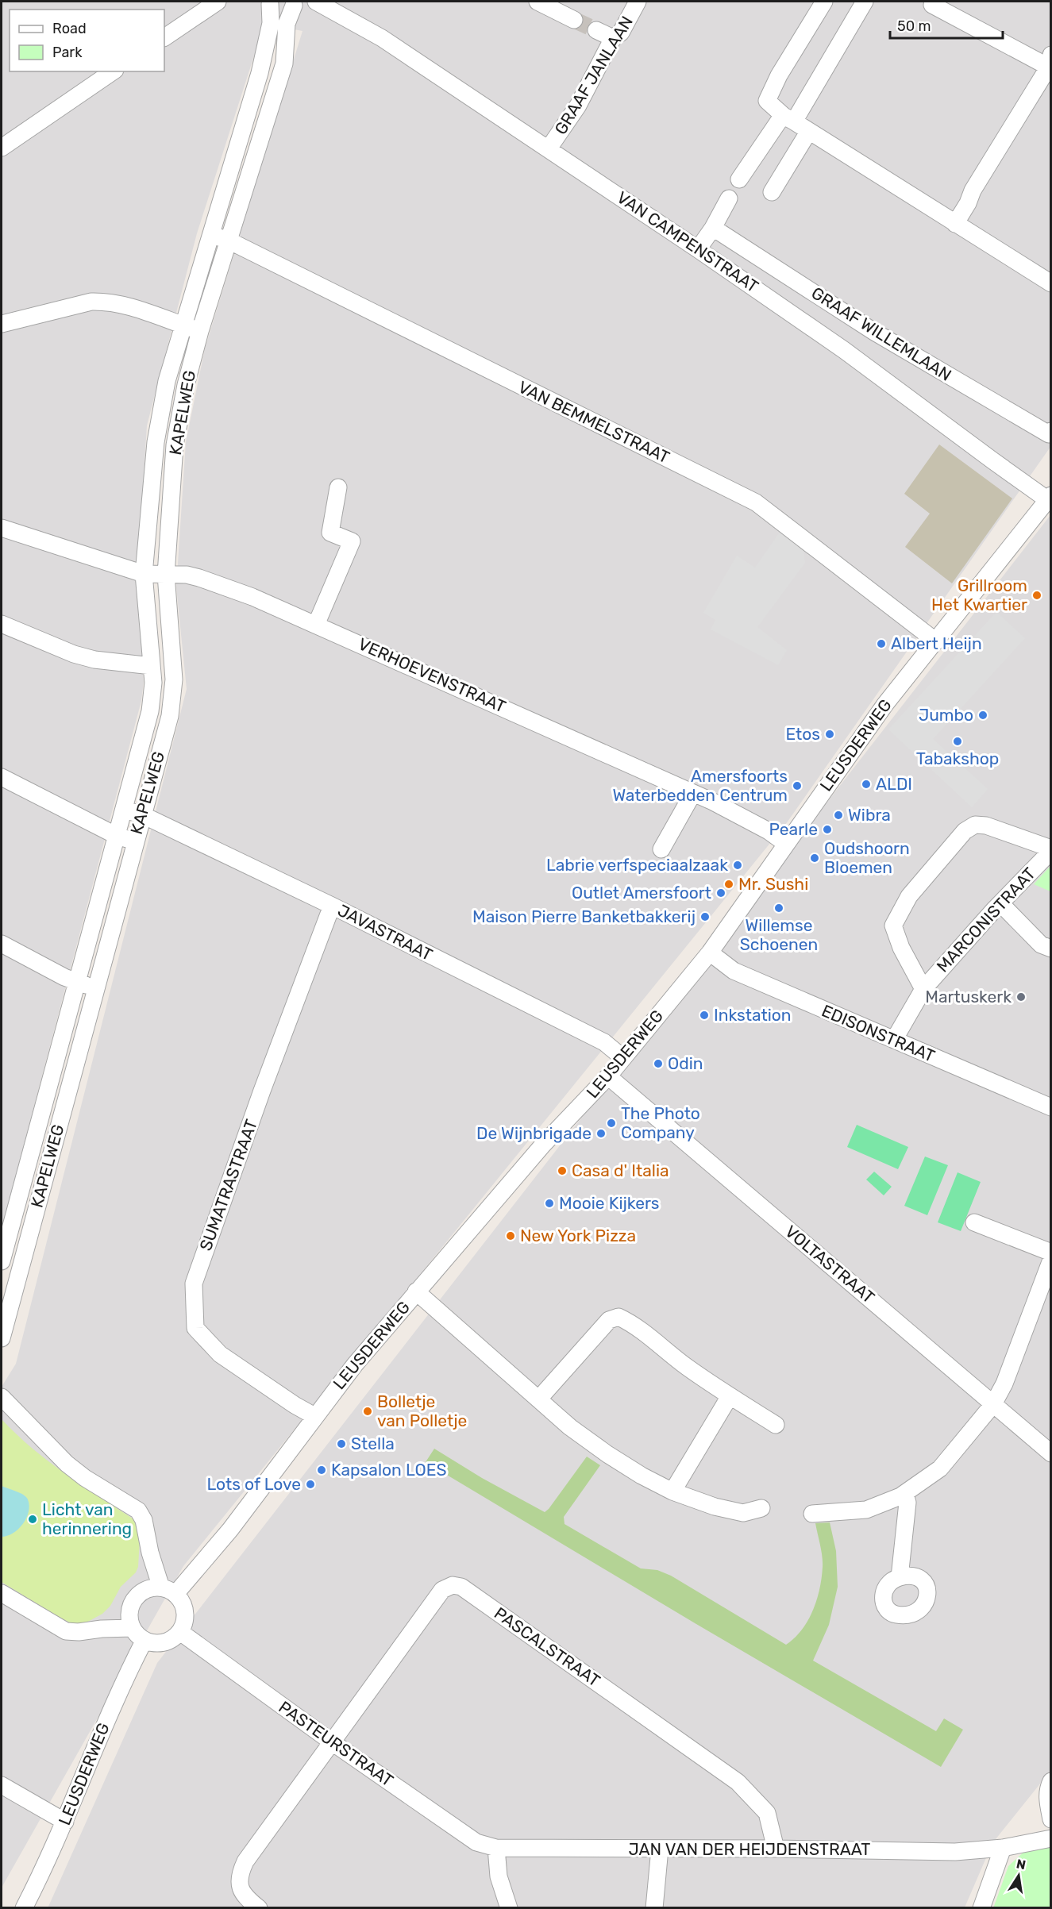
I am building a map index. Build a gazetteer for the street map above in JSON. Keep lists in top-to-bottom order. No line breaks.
{"streets":{"street":["GRAAF JANLAAN","VAN CAMPENSTRAAT","GRAAF WILLEMLAAN","KAPELWEG","VAN BEMMELSTRAAT","VERHOEVENSTRAAT","LEUSDERWEG","MARCONISTRAAT","JAVASTRAAT","EDISONSTRAAT","SUMATRASTRAAT","VOLTASTRAAT","PASCALSTRAAT","PASTEURSTRAAT","JAN VAN DER HEIJDENSTRAAT"]},"crossings":[["GRAAF JANLAAN","VAN CAMPENSTRAAT"],["VAN CAMPENSTRAAT","LEUSDERWEG"],["KAPELWEG","VAN BEMMELSTRAAT"],["KAPELWEG","VERHOEVENSTRAAT"],["KAPELWEG","JAVASTRAAT"],["VAN BEMMELSTRAAT","LEUSDERWEG"],["VERHOEVENSTRAAT","LEUSDERWEG"],["LEUSDERWEG","JAVASTRAAT"],["LEUSDERWEG","EDISONSTRAAT"],["LEUSDERWEG","SUMATRASTRAAT"],["LEUSDERWEG","VOLTASTRAAT"],["LEUSDERWEG","PASTEURSTRAAT"],["MARCONISTRAAT","EDISONSTRAAT"],["JAVASTRAAT","SUMATRASTRAAT"],["PASCALSTRAAT","PASTEURSTRAAT"],["PASCALSTRAAT","JAN VAN DER HEIJDENSTRAAT"],["PASTEURSTRAAT","JAN VAN DER HEIJDENSTRAAT"]],"places":["Grillroom Het Kwartier","Albert Heijn","Jumbo","Etos","Tabakshop","ALDI","Amersfoorts Waterbedden Centrum","Wibra","Pearle","Oudshoorn Bloemen","Labrie verfspeciaalzaak","Mr. Sushi","Outlet Amersfoort","Willemse Schoenen","Maison Pierre Banketbakkerij","Martuskerk","Inkstation","Odin","The Photo Company","De Wijnbrigade","Casa d' Italia","Mooie Kijkers","New York Pizza","Bolletje van Polletje","Stella","Kapsalon LOES","Lots of Love","Licht van herinnering"],"legend":["Road","Park"],"scale_bar":"50 m","north":"top"}
